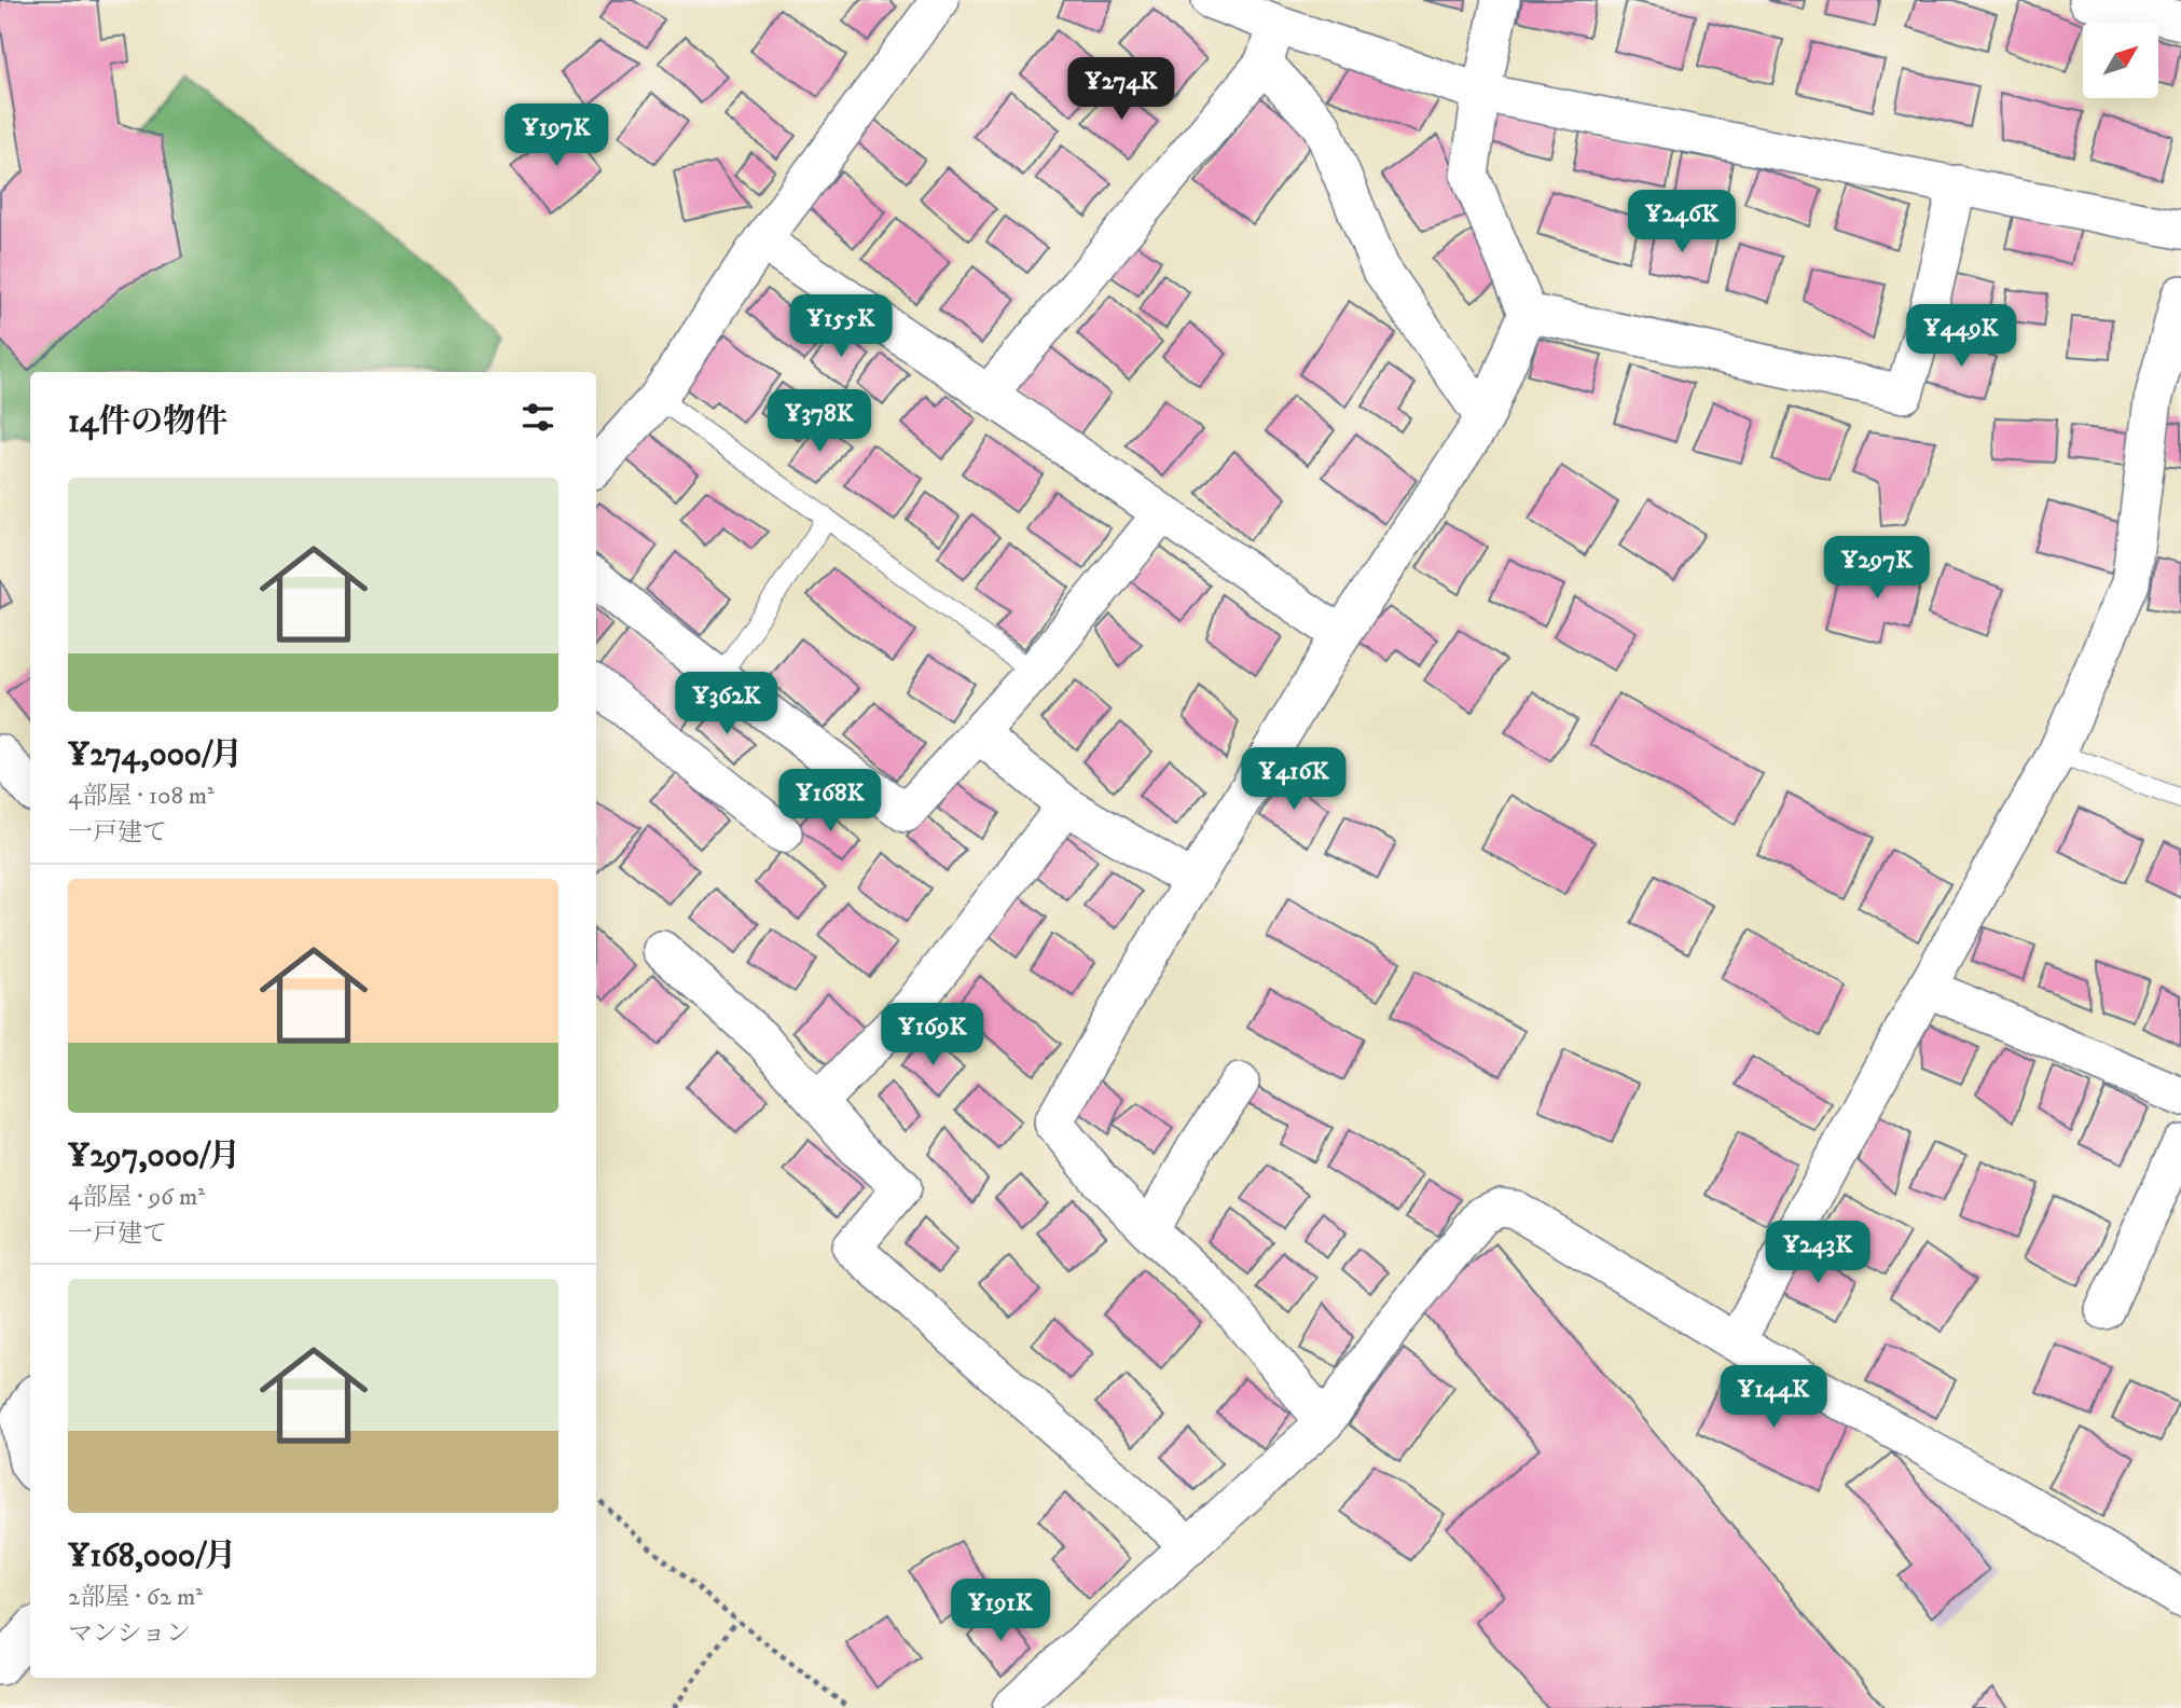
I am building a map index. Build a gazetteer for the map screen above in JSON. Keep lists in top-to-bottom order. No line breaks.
{"north":"top right","page":{"price":["¥274K","¥197K","¥246K","¥155K","¥449K","¥378K","¥297K","¥362K","¥416K","¥168K","¥169K","¥243K","¥144K","¥191K"],"heading":"14件の物件","list":[{"name":"¥274,000/月","note":"4部屋 · 108 m² · 一戸建て"},{"name":"¥297,000/月","note":"4部屋 · 96 m² · 一戸建て"},{"name":"¥168,000/月","note":"2部屋 · 62 m² · マンション"}]}}
